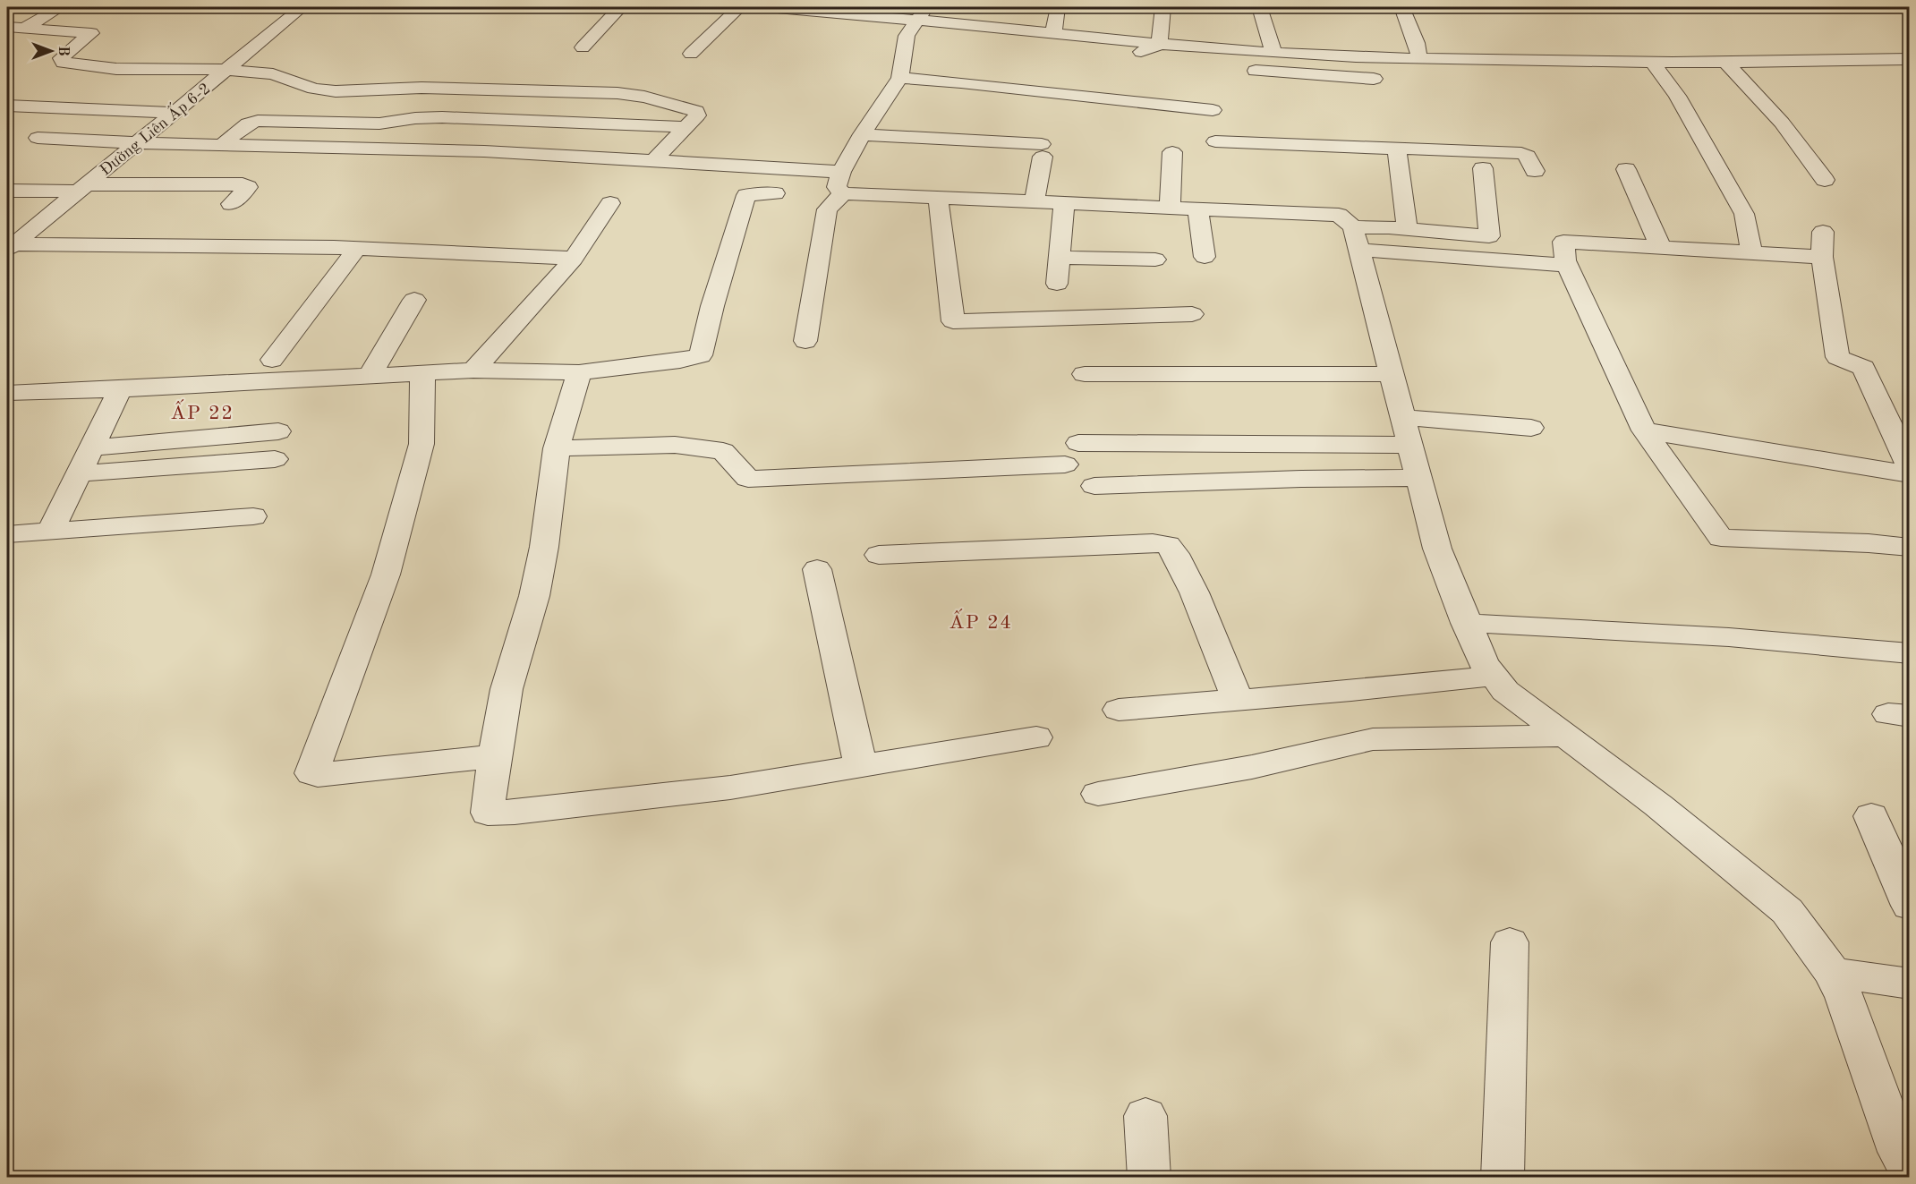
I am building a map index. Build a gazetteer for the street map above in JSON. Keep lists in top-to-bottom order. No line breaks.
{"streets":{"street":["Đường Liên Ấp 6-2"]},"districts":["ẤP 22","ẤP 24"],"north":"right"}
